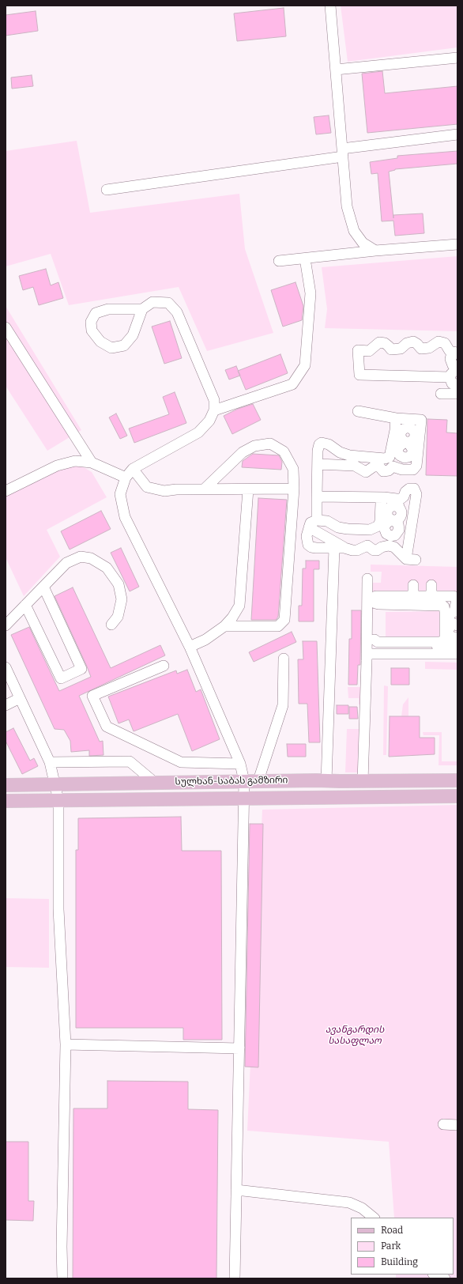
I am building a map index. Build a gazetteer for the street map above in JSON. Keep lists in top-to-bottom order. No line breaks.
{"streets":{"main road":["სულხან-საბას გამზირი"]},"parks":["ავანგარდის სასაფლაო"],"legend":["Road","Park","Building"]}
